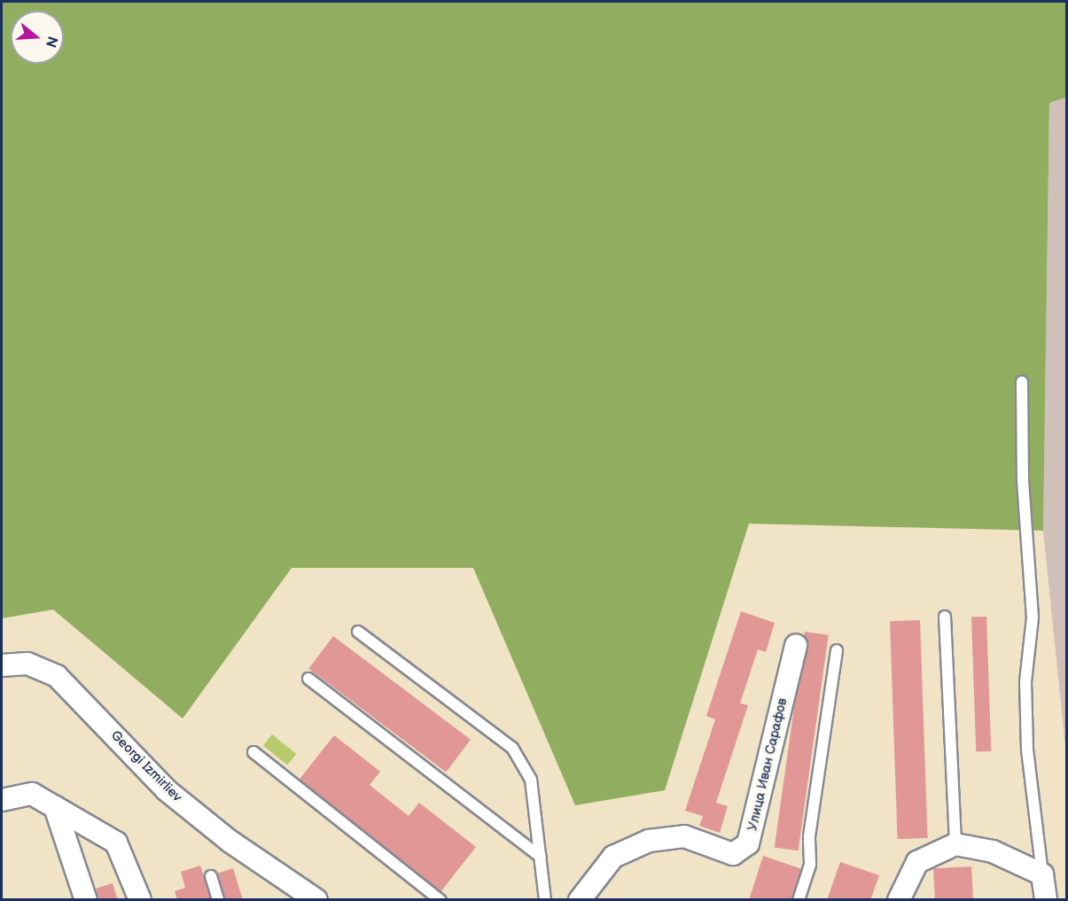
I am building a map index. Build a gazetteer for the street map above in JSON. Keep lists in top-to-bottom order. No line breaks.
{"streets":{"street":["Улица Иван Сарафов","Georgi Izmirliev"]},"north":"right"}
